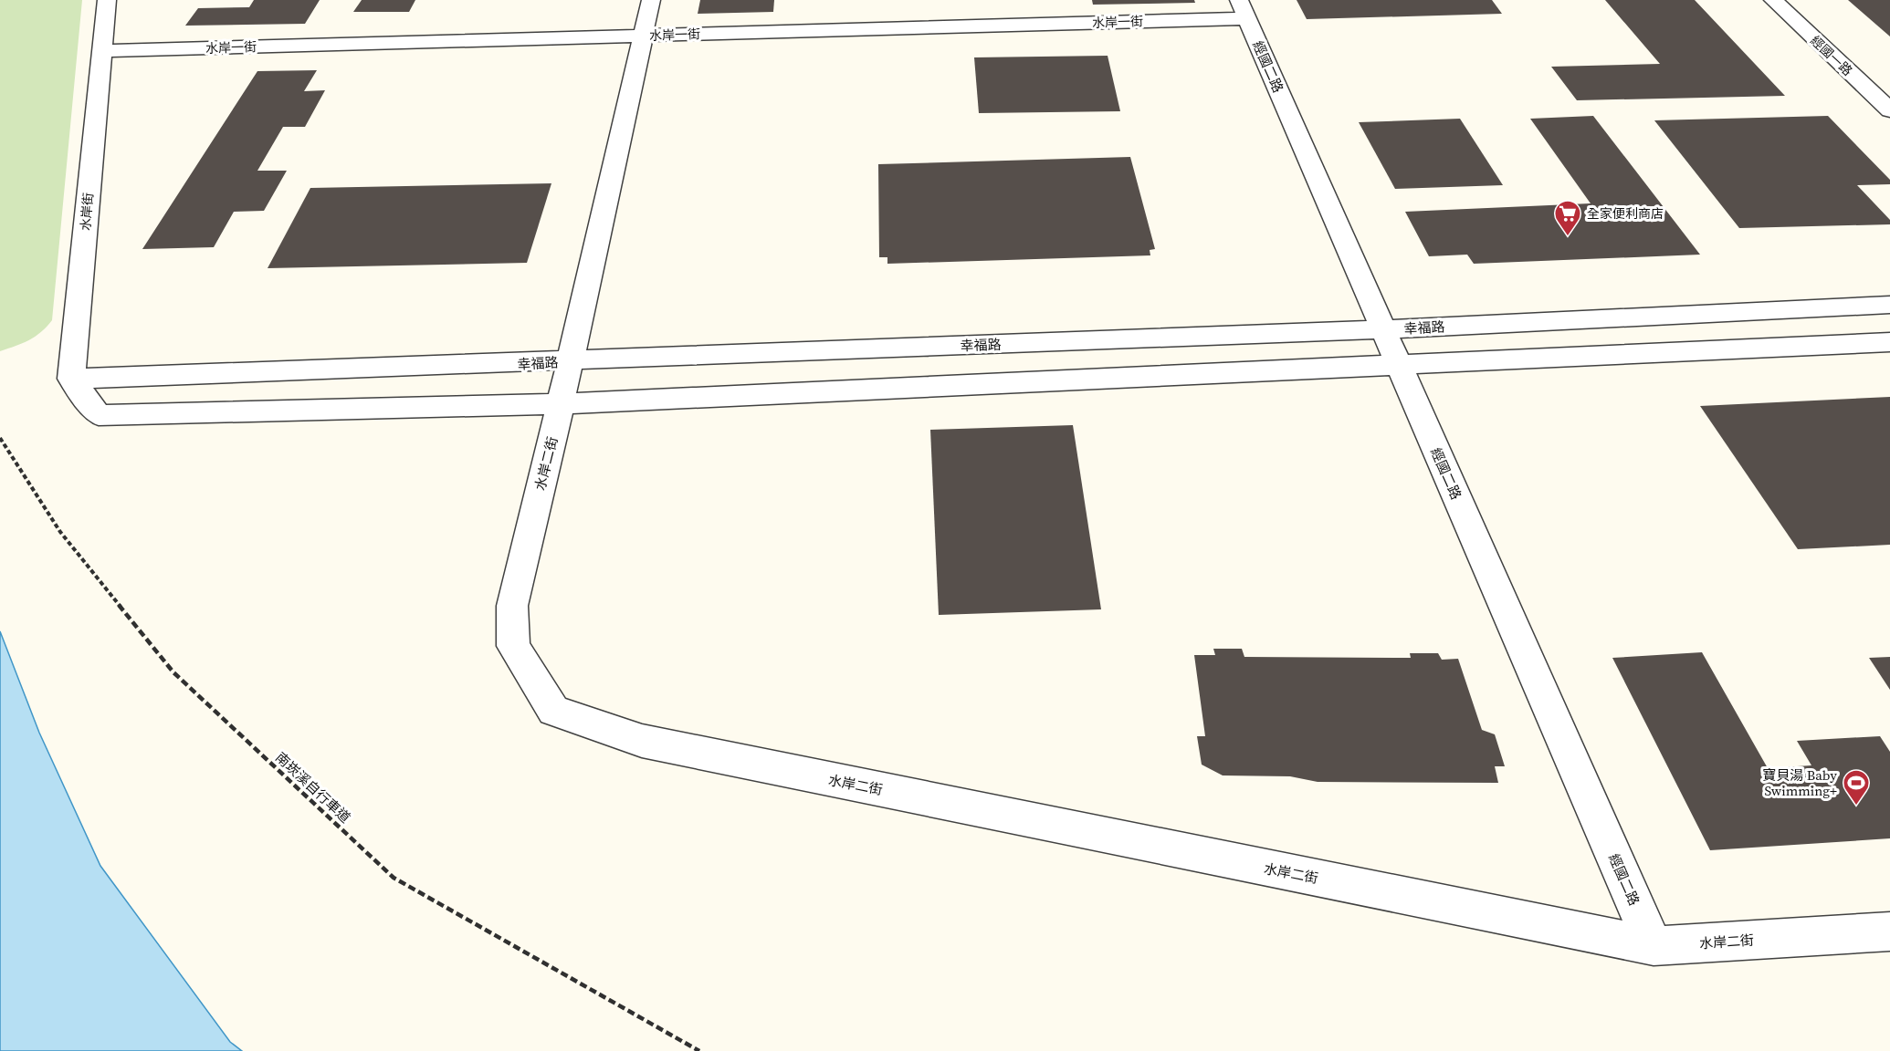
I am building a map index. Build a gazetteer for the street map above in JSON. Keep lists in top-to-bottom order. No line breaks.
{"streets":{"street":["水岸一街","經國一路","經國二路","水岸街","幸福路","水岸二街"],"path":["南崁溪自行車道"]},"crossings":[["水岸一街","經國二路"],["水岸一街","水岸街"],["水岸一街","水岸二街"],["經國二路","幸福路"],["經國二路","水岸二街"],["水岸街","幸福路"],["幸福路","水岸二街"]],"places":{"supermarket":["全家便利商店"],"sports":["寶貝湯 Baby Swimming+"]}}
